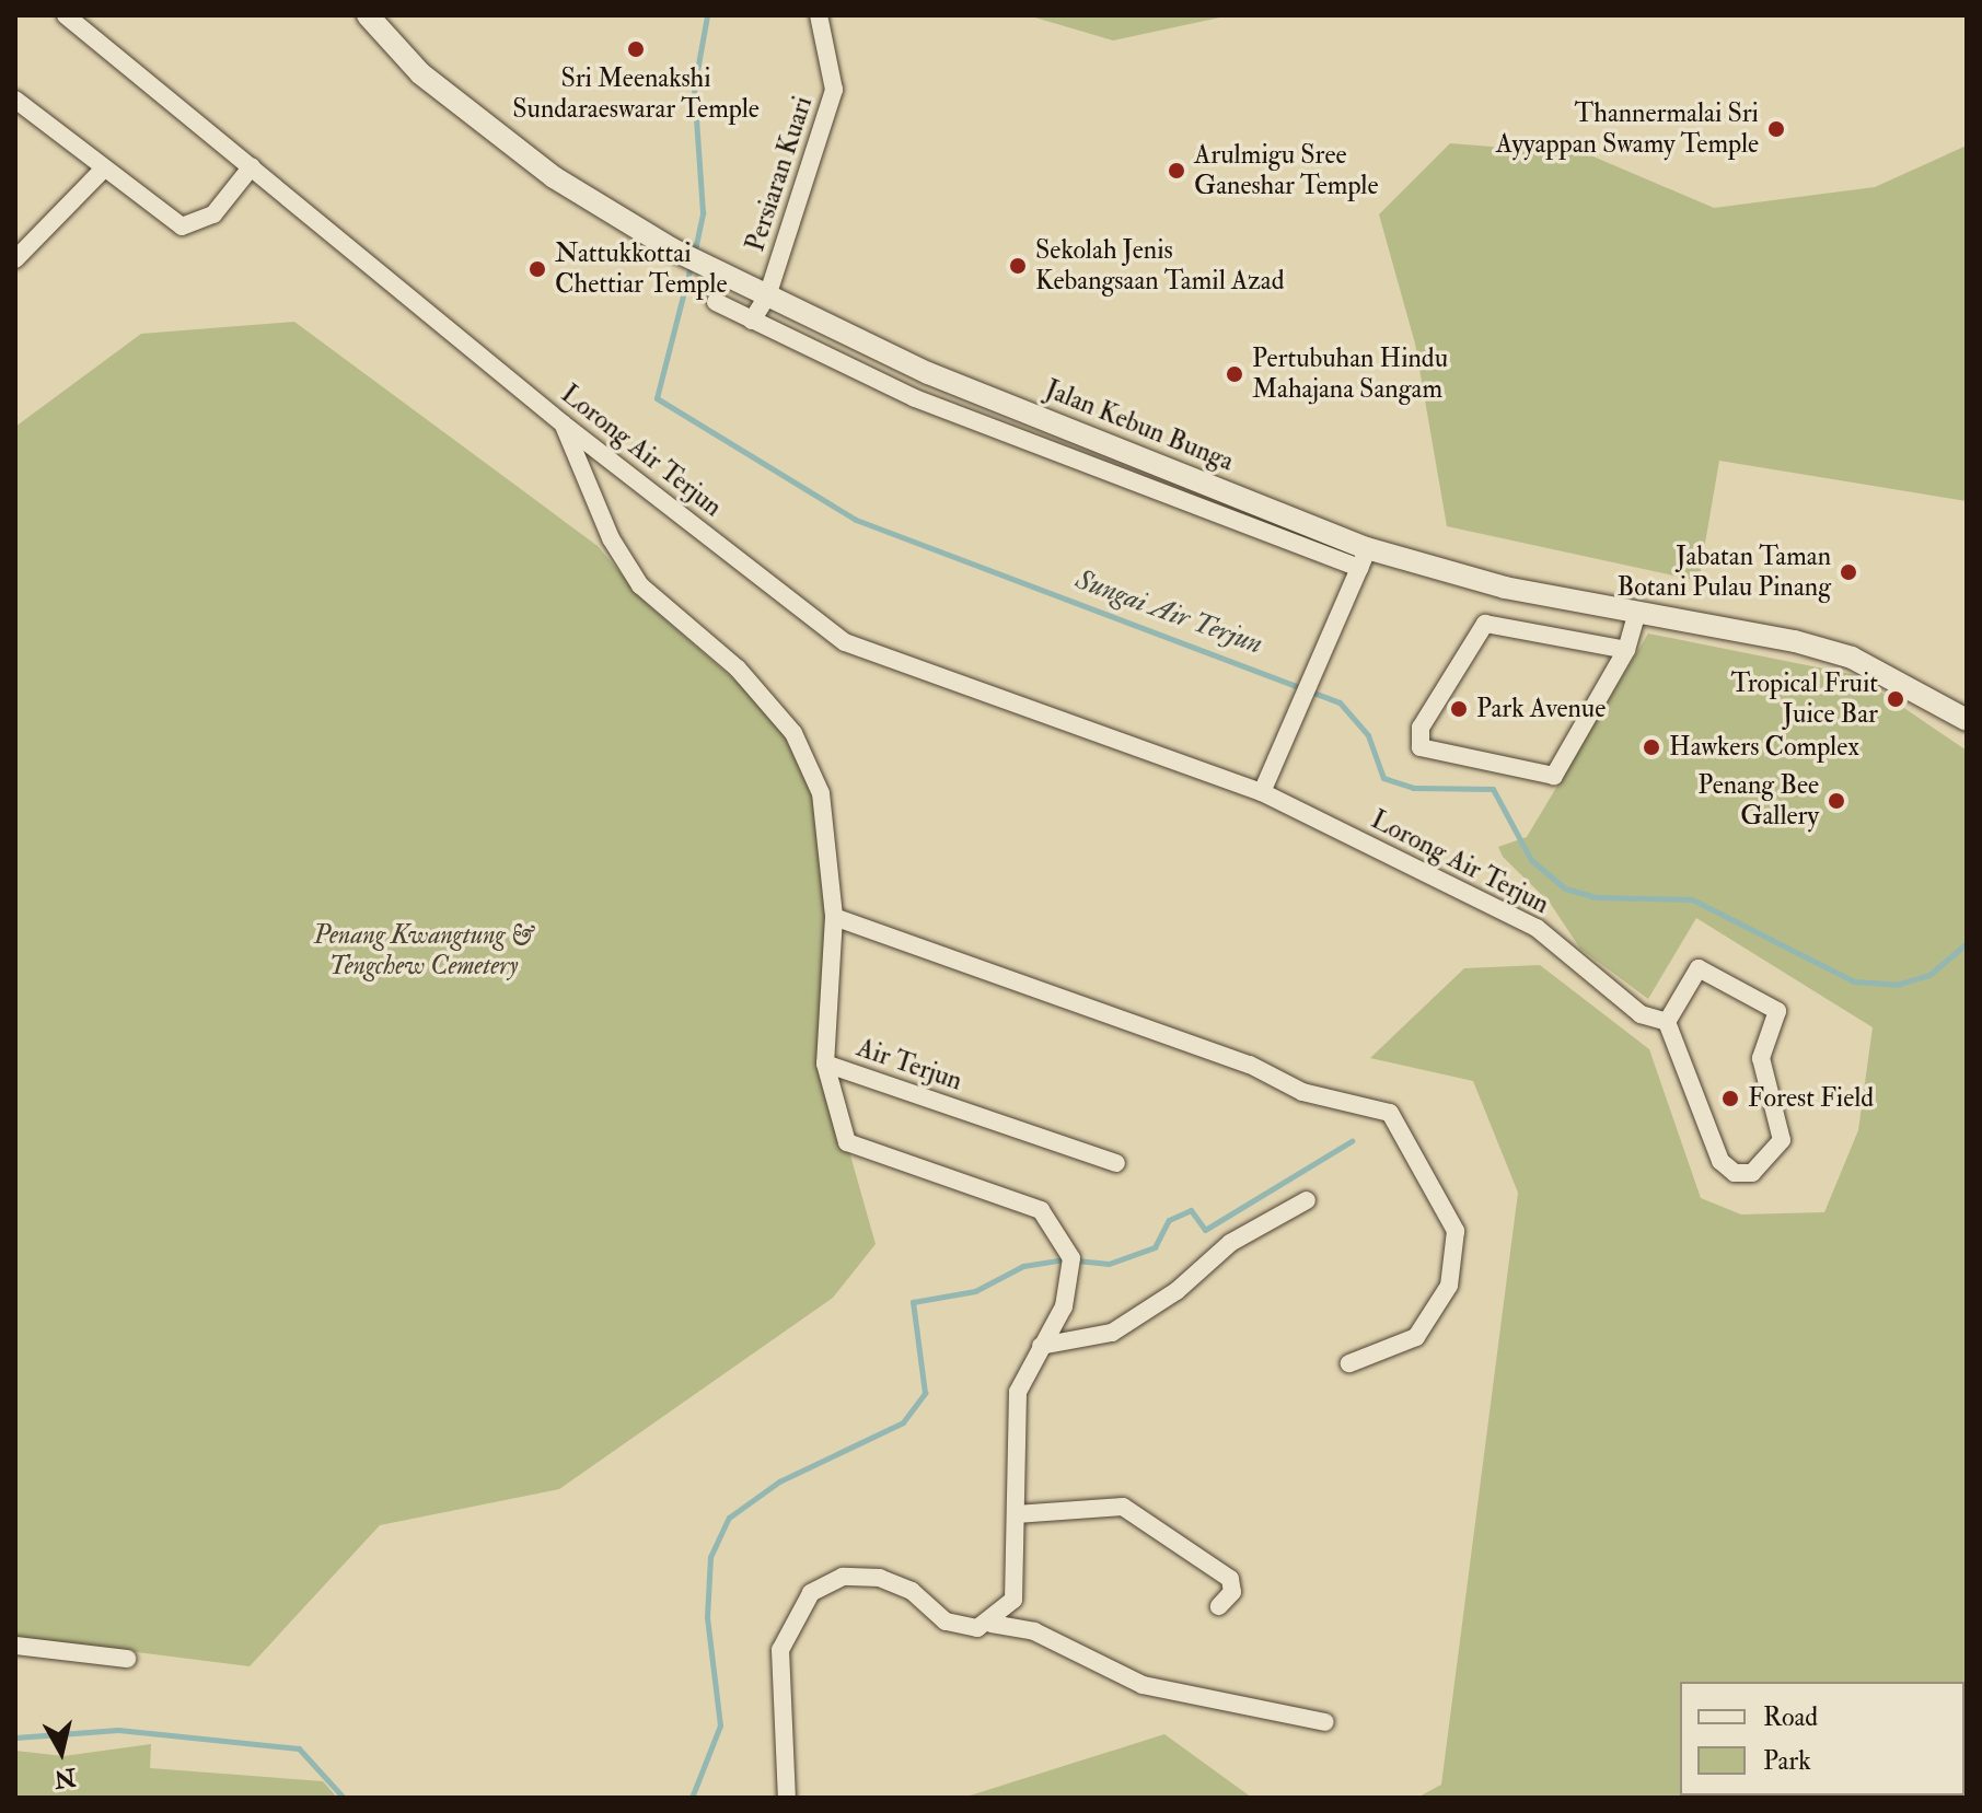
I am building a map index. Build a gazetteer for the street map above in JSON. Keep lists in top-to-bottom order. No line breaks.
{"streets":{"street":["Persiaran Kuari","Jalan Kebun Bunga","Lorong Air Terjun","Air Terjun"]},"crossings":[["Persiaran Kuari","Jalan Kebun Bunga"],["Lorong Air Terjun","Air Terjun"]],"water":["Sungai Air Terjun"],"parks":["Penang Kwangtung & Tengchew Cemetery"],"places":["Sri Meenakshi Sundaraeswarar Temple","Thannermalai Sri Ayyappan Swamy Temple","Arulmigu Sree Ganeshar Temple","Sekolah Jenis Kebangsaan Tamil Azad","Nattukkottai Chettiar Temple","Pertubuhan Hindu Mahajana Sangam","Jabatan Taman Botani Pulau Pinang","Tropical Fruit Juice Bar","Park Avenue","Hawkers Complex","Penang Bee Gallery","Forest Field"],"legend":["Road","Park"],"north":"bottom"}
